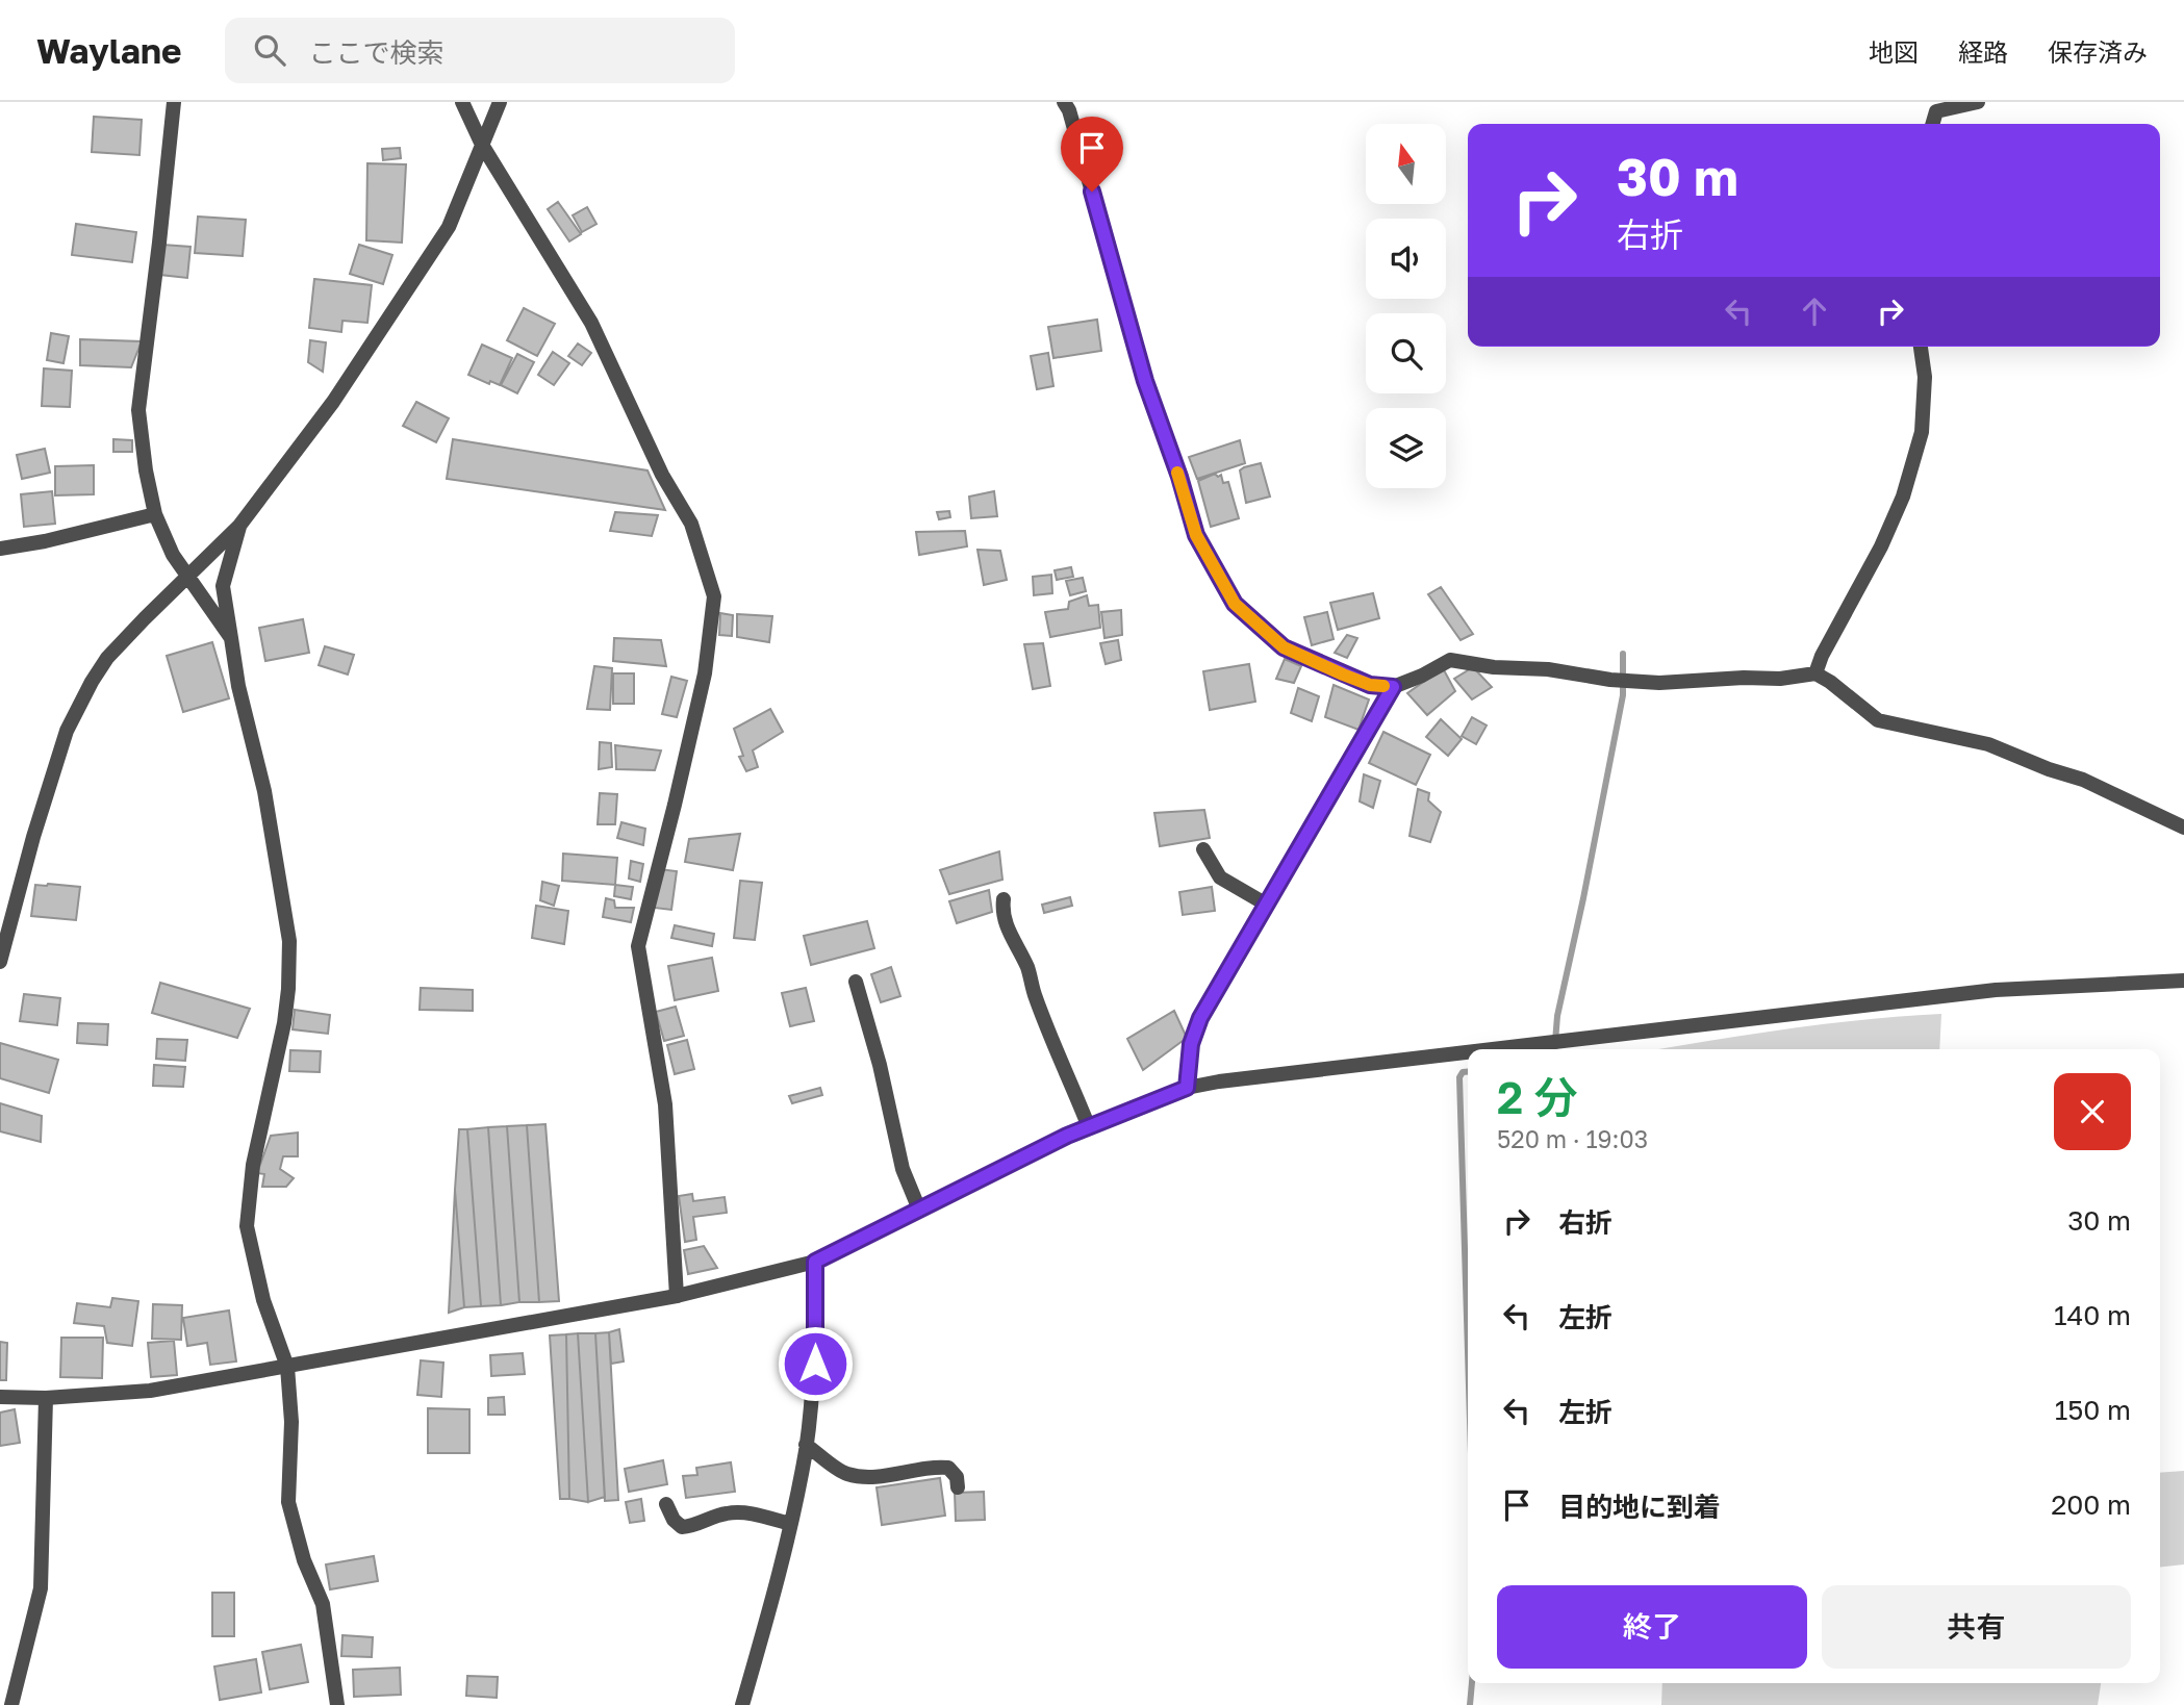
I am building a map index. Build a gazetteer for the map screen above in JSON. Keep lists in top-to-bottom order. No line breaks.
{"north":"top","page":{"header":"Waylane","search":"ここで検索","nav":["地図","経路","保存済み"],"turn":["30 m","右折"],"heading":["2 分","520 m · 19:03"],"list":[{"name":"右折","value":"30 m"},{"name":"左折","value":"140 m"},{"name":"左折","value":"150 m"},{"name":"目的地に到着","value":"200 m"}],"buttons":["終了","共有"]}}
